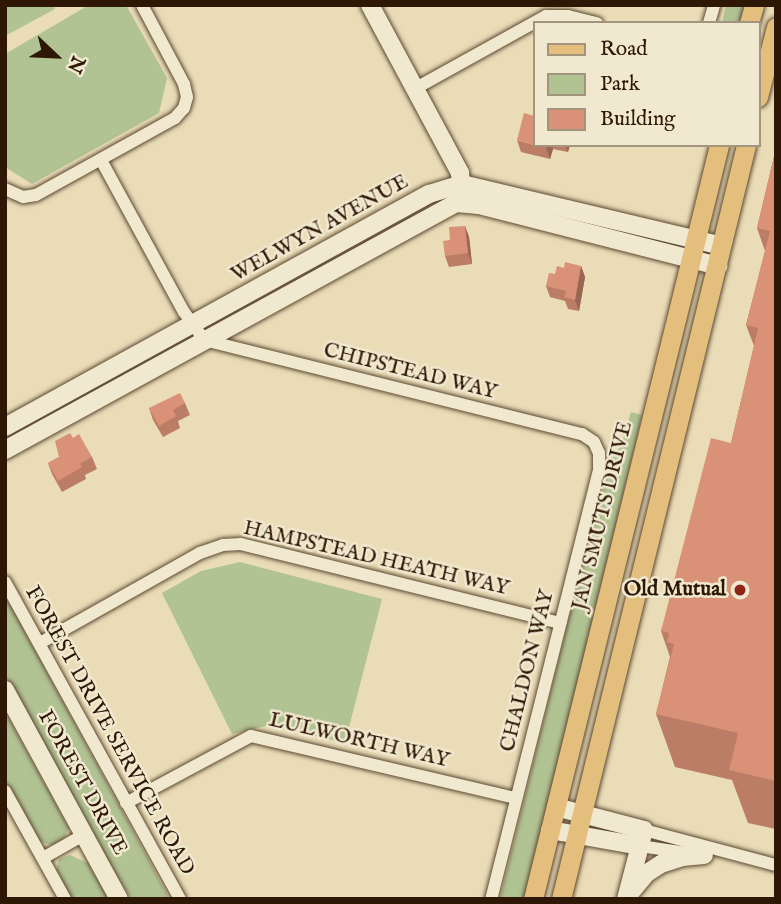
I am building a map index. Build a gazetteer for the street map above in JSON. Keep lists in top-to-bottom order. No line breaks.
{"streets":{"main road":["JAN SMUTS DRIVE"],"street":["WELWYN AVENUE","CHIPSTEAD WAY","HAMPSTEAD HEATH WAY","CHALDON WAY","FOREST DRIVE SERVICE ROAD","LULWORTH WAY","FOREST DRIVE"]},"crossings":[["WELWYN AVENUE","CHIPSTEAD WAY"],["WELWYN AVENUE","JAN SMUTS DRIVE"],["CHIPSTEAD WAY","CHALDON WAY"],["HAMPSTEAD HEATH WAY","CHALDON WAY"],["HAMPSTEAD HEATH WAY","FOREST DRIVE SERVICE ROAD"],["CHALDON WAY","LULWORTH WAY"],["FOREST DRIVE SERVICE ROAD","LULWORTH WAY"]],"places":["Old Mutual"],"legend":["Road","Park","Building"],"north":"bottom right"}
